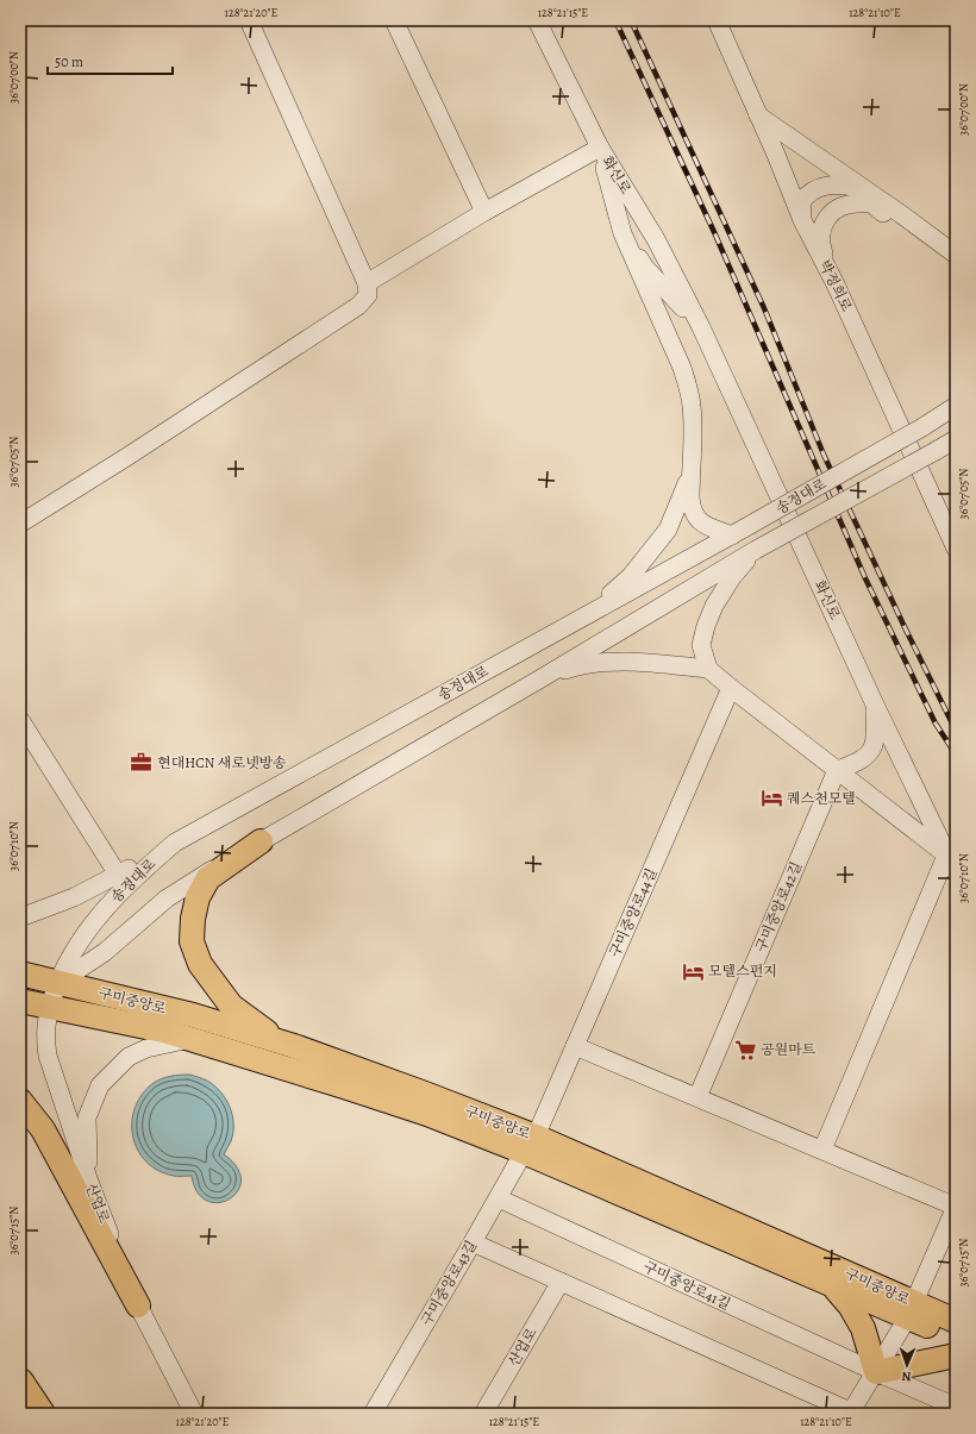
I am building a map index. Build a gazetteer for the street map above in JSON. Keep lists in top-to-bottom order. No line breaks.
{"streets":{"main road":["구미중앙로"],"street":["화신로","박정희로","송정대로","구미중앙로42길","구미중앙로44길","산업로","구미중앙로43길","구미중앙로41길"]},"crossings":[["송정대로","구미중앙로"],["송정대로","산업로"],["구미중앙로44길","구미중앙로"],["구미중앙로44길","구미중앙로43길"],["구미중앙로","산업로"],["구미중앙로","구미중앙로43길"],["구미중앙로43길","구미중앙로41길"]],"places":{"office":["현대HCN 새로넷방송"],"hotel":["퀘스천모텔","모텔스펀지"],"supermarket":["공원마트"]},"scale_bar":"50 m","north":"bottom","coordinates":["128°21'20\"E","128°21'15\"E","128°21'10\"E","36°07'00\"N","36°07'05\"N","36°07'10\"N","36°07'15\"N"]}
